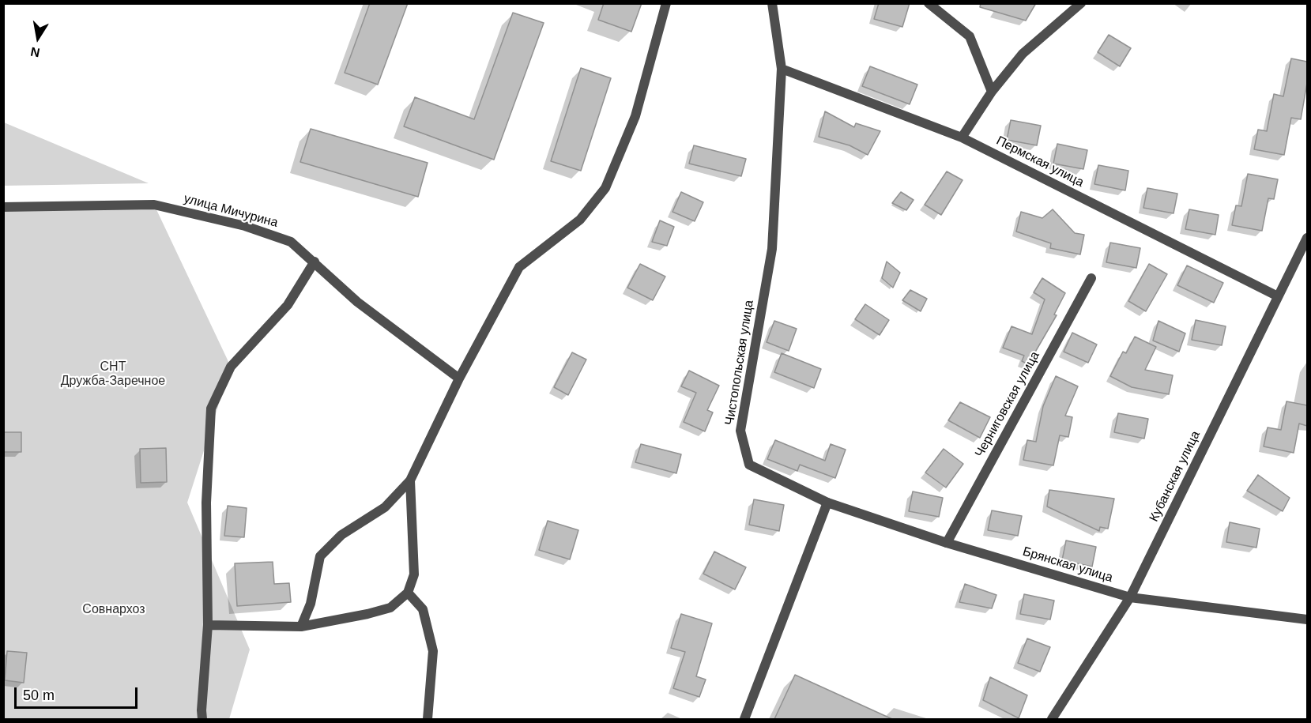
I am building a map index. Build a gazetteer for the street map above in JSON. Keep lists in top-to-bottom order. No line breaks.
{"streets":{"street":["Пермская улица","улица Мичурина","Чистопольская улица","Черниговская улица","Кубанская улица","Брянская улица"]},"crossings":[["Пермская улица","Чистопольская улица"],["Пермская улица","Кубанская улица"],["Чистопольская улица","Брянская улица"],["Черниговская улица","Брянская улица"],["Кубанская улица","Брянская улица"]],"parks":["СНТ Дружба-Заречное","Совнархоз"],"scale_bar":"50 m","north":"bottom"}
